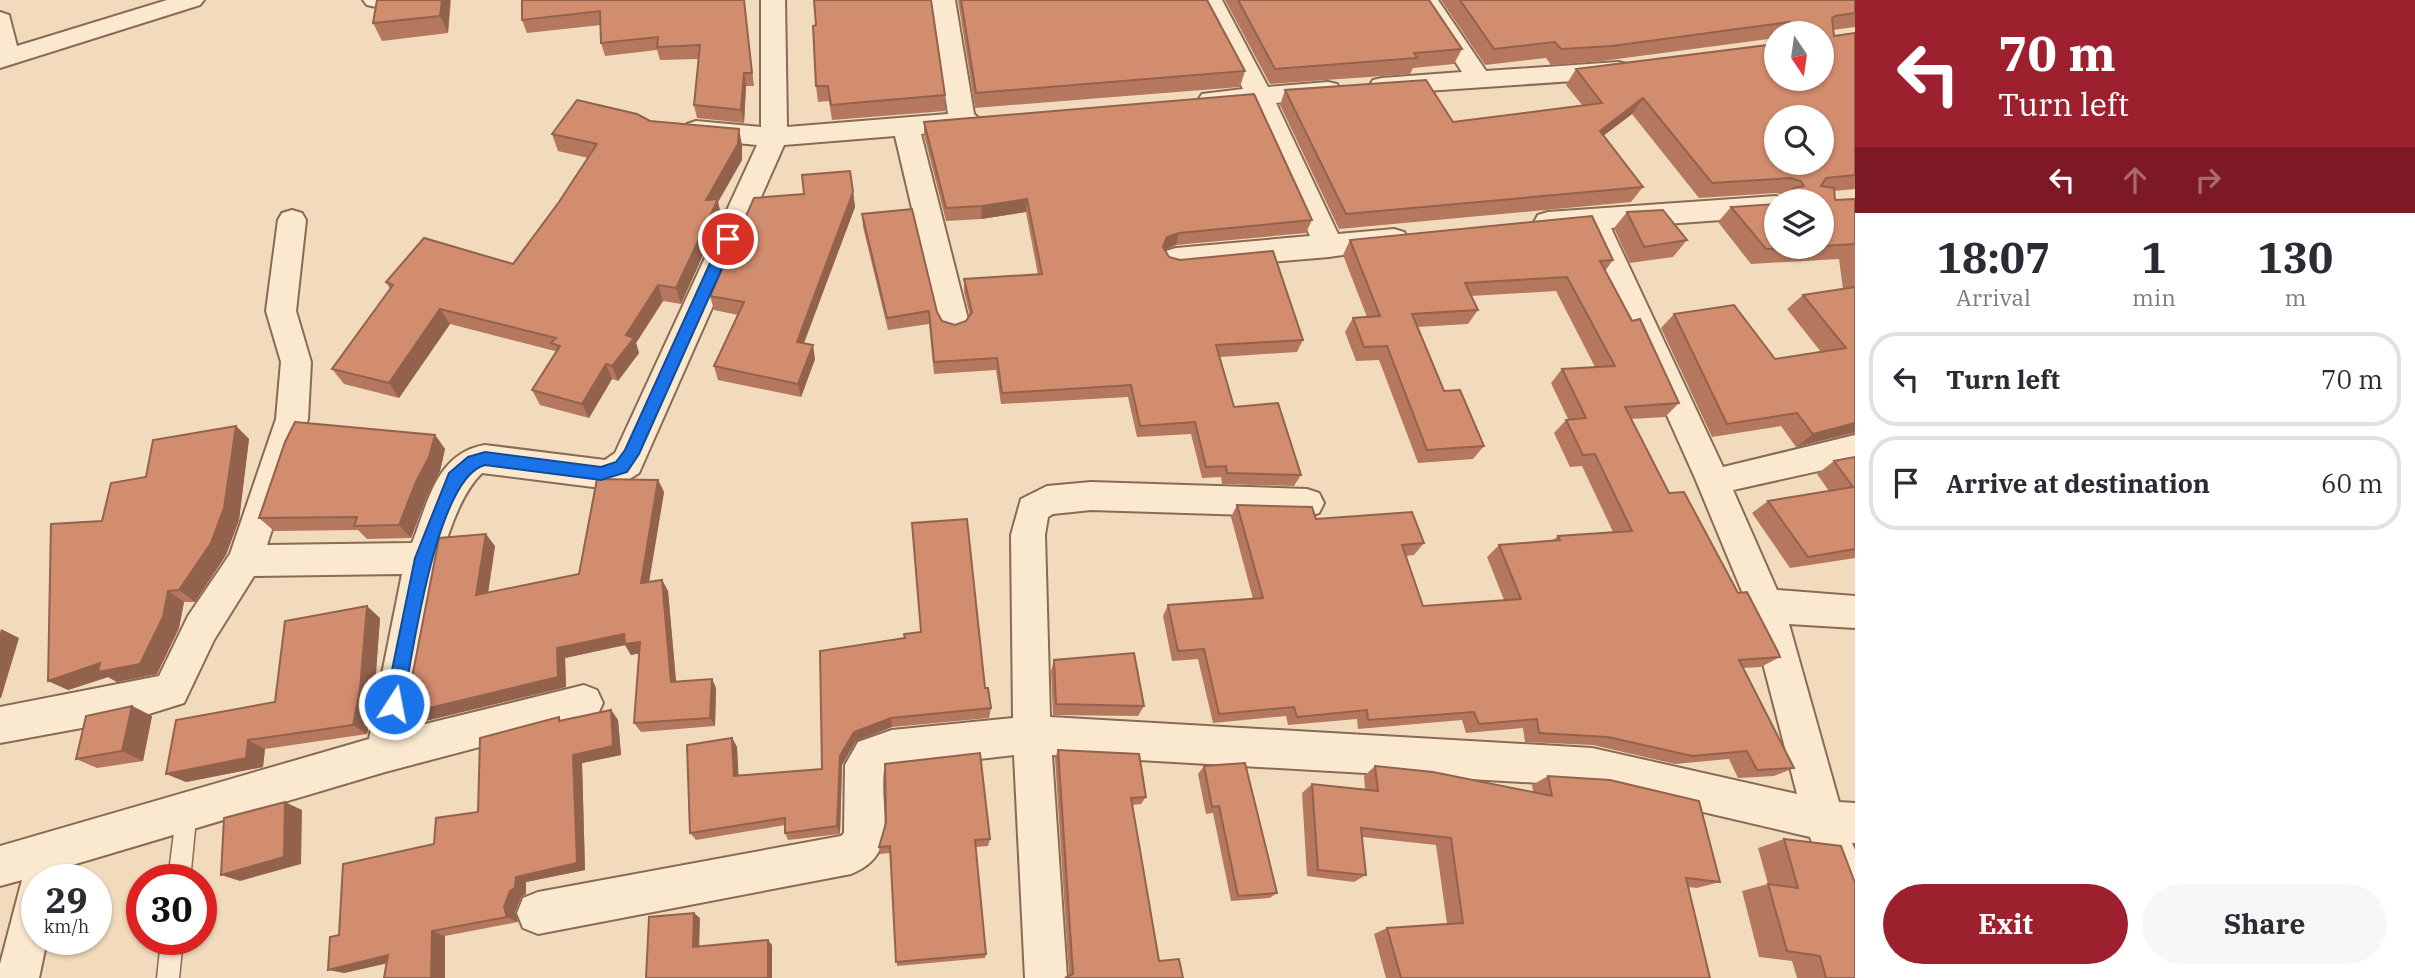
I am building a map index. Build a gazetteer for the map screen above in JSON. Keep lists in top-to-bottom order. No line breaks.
{"north":"bottom","page":{"turn":["70 m","Turn left"],"eta":["18:07","Arrival","1","min","130","m"],"list":[{"name":"Turn left","value":"70 m"},{"name":"Arrive at destination","value":"60 m"}],"speed":"29 km/h","limit":"30","buttons":["Exit","Share"]}}
